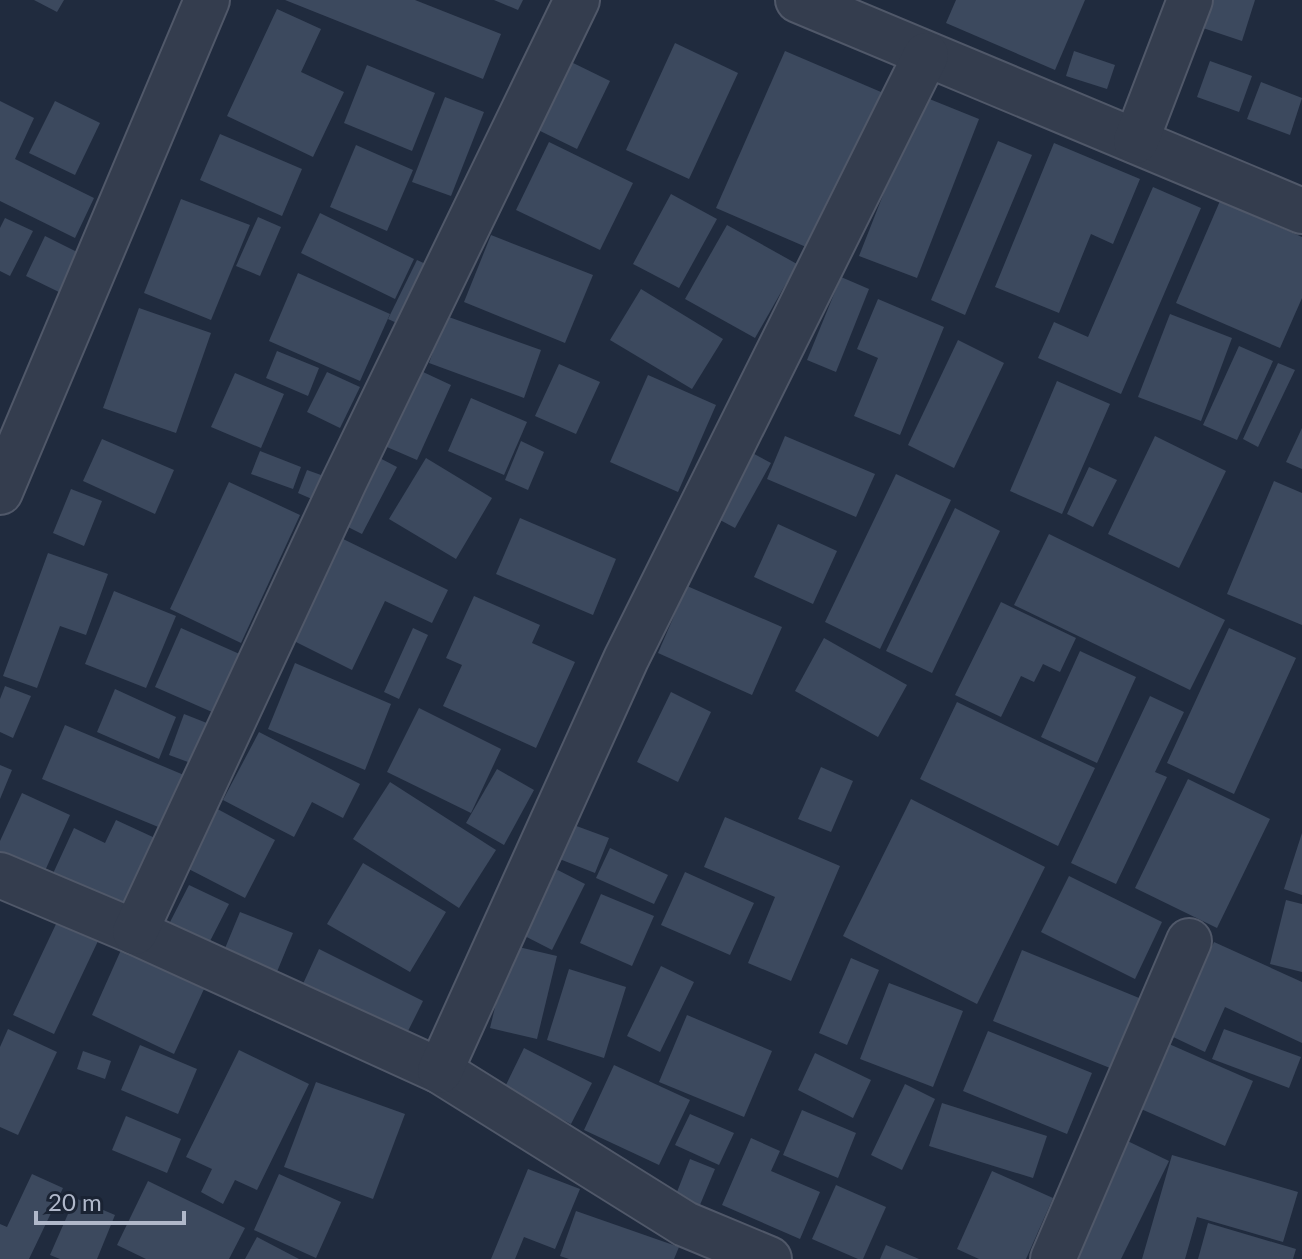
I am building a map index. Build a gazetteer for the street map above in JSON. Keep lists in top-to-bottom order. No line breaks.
{"scale_bar":"20 m"}
